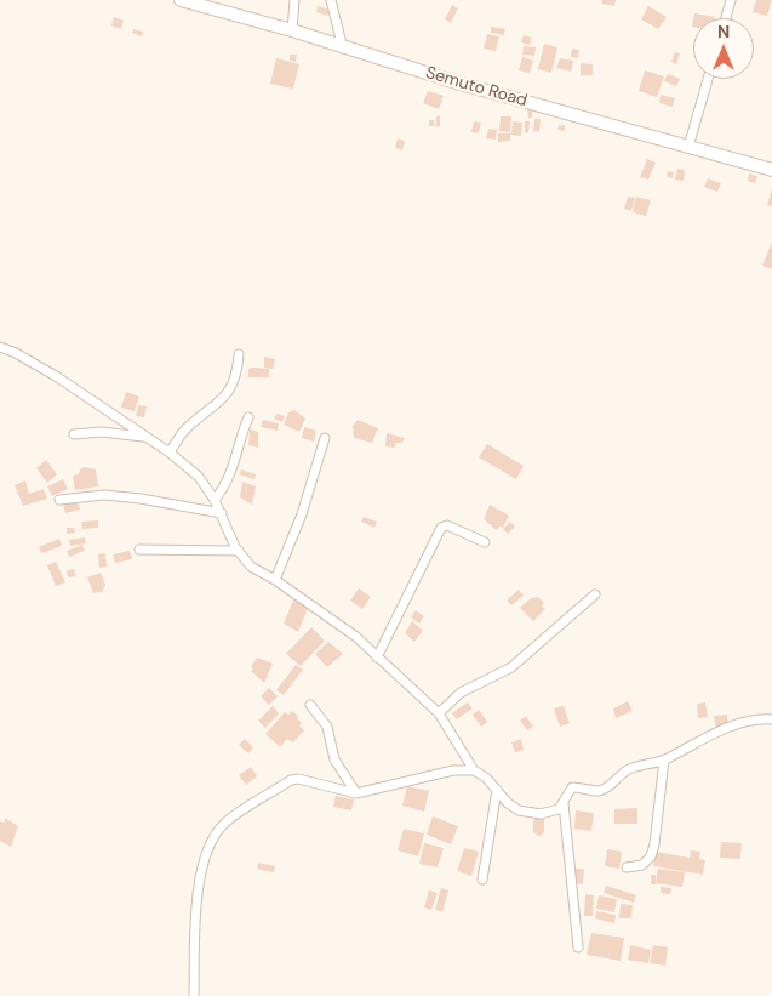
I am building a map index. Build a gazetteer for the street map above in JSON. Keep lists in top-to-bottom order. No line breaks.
{"streets":{"main road":["Semuto Road"]},"north":"top"}
